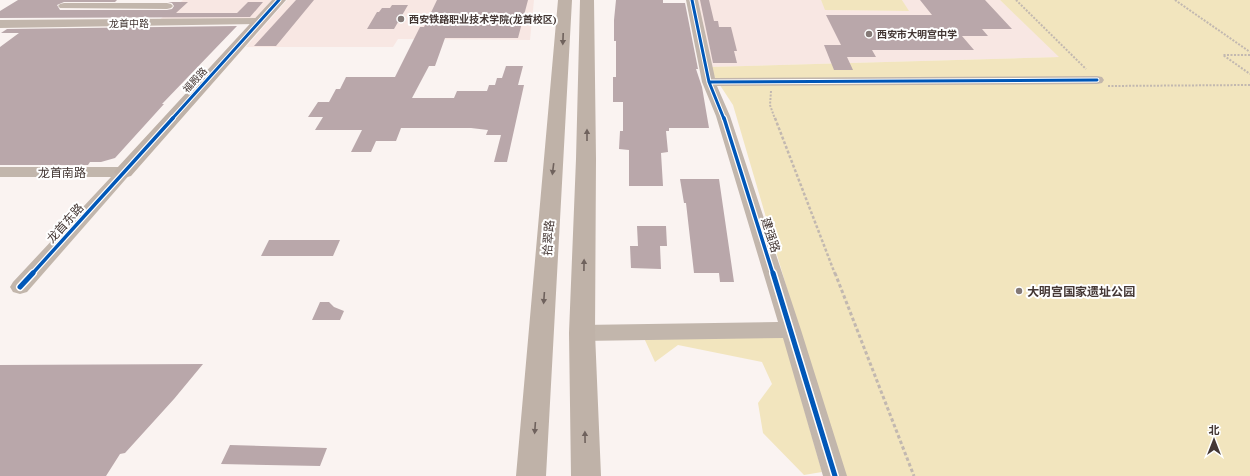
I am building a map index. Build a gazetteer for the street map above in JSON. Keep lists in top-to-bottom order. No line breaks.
{"streets":{"main road":["福殿路","拾翠路"],"street":["龙首中路","龙首南路","龙首东路","建强路"]},"crossings":[["龙首中路","福殿路"],["福殿路","龙首南路"],["福殿路","龙首东路"],["龙首南路","龙首东路"]],"places":["西安铁路职业技术学院(龙首校区)","西安市大明宫中学","大明宫国家遗址公园"],"north":"top"}
